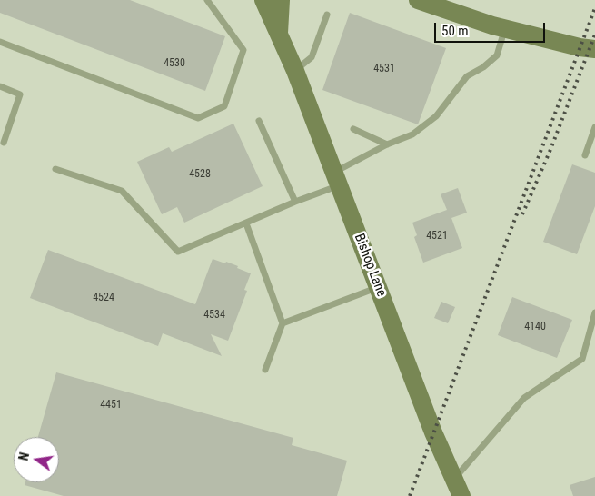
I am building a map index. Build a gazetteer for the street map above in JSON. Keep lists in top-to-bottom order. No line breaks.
{"streets":{"street":["Bishop Lane"]},"house_numbers":["4530","4531","4528","4521","4524","4534","4140","4451"],"scale_bar":"50 m","north":"left"}
